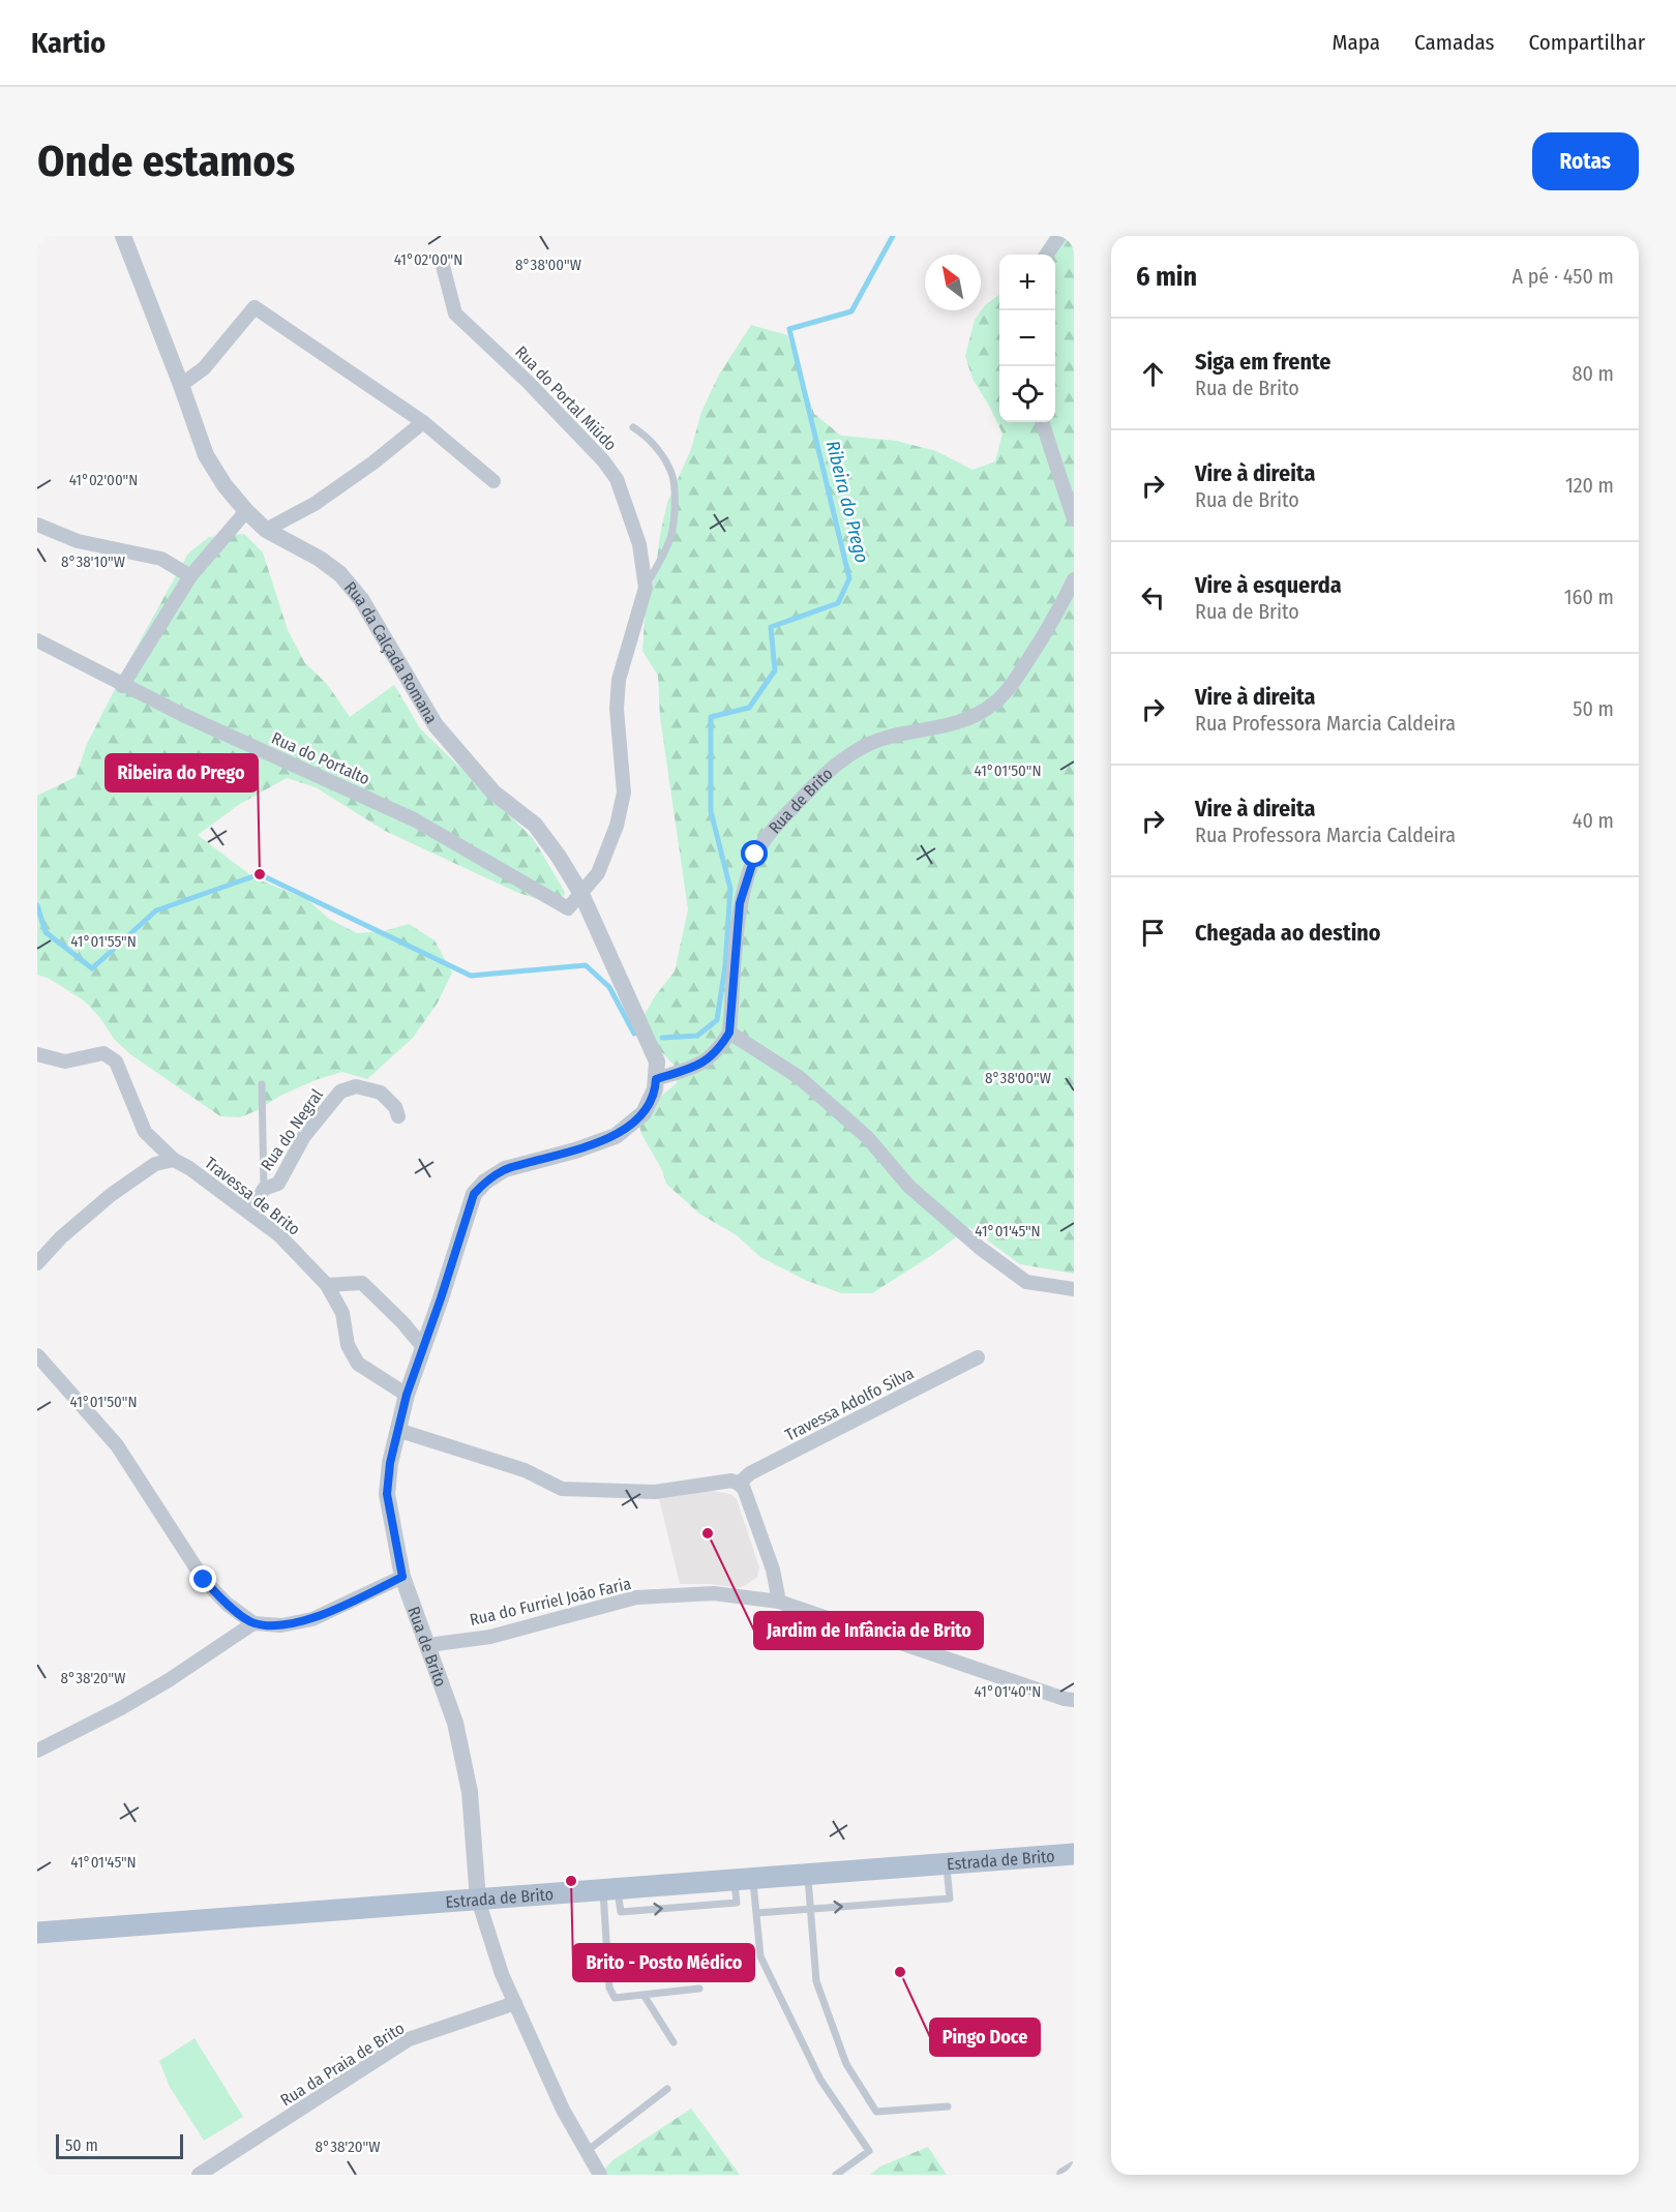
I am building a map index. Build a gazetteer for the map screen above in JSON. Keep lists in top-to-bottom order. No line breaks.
{"streets":{"main road":["Estrada de Brito"],"street":["Rua do Portal Miúdo","Rua da Calçada Romana","Rua do Portalto","Rua de Brito","Rua do Negral","Travessa de Brito","Travessa Adolfo Silva","Rua do Furriel João Faria","Rua da Praia de Brito"]},"crossings":[["Rua do Portal Miúdo","Rua da Calçada Romana"],["Rua do Portal Miúdo","Rua do Portalto"],["Rua da Calçada Romana","Rua do Portalto"],["Rua da Calçada Romana","Rua de Brito"],["Rua de Brito","Travessa de Brito"],["Rua de Brito","Rua do Furriel João Faria"],["Rua de Brito","Estrada de Brito"],["Rua do Negral","Travessa de Brito"]],"water":["Ribeira do Prego"],"places":["Ribeira do Prego","Jardim de Infância de Brito","Brito - Posto Médico","Pingo Doce"],"scale_bar":"50 m","north":"top left","page":{"header":"Kartio","nav":["Mapa","Camadas","Compartilhar"],"buttons":"Rotas","title":"Onde estamos","heading":["6 min","A pé · 450 m"],"map_buttons":["+","−"],"list":[["Siga em frente","Rua de Brito","80 m"],["Vire à direita","Rua de Brito","120 m"],["Vire à esquerda","Rua de Brito","160 m"],["Vire à direita","Rua Professora Marcia Caldeira","50 m"],["Vire à direita","Rua Professora Marcia Caldeira","40 m"],"Chegada ao destino"],"scale":"50 m"},"coordinates":["41°02'00\"N","8°38'00\"W","8°38'10\"W","41°01'50\"N","41°01'55\"N","41°01'45\"N","8°38'20\"W","41°01'40\"N"]}
